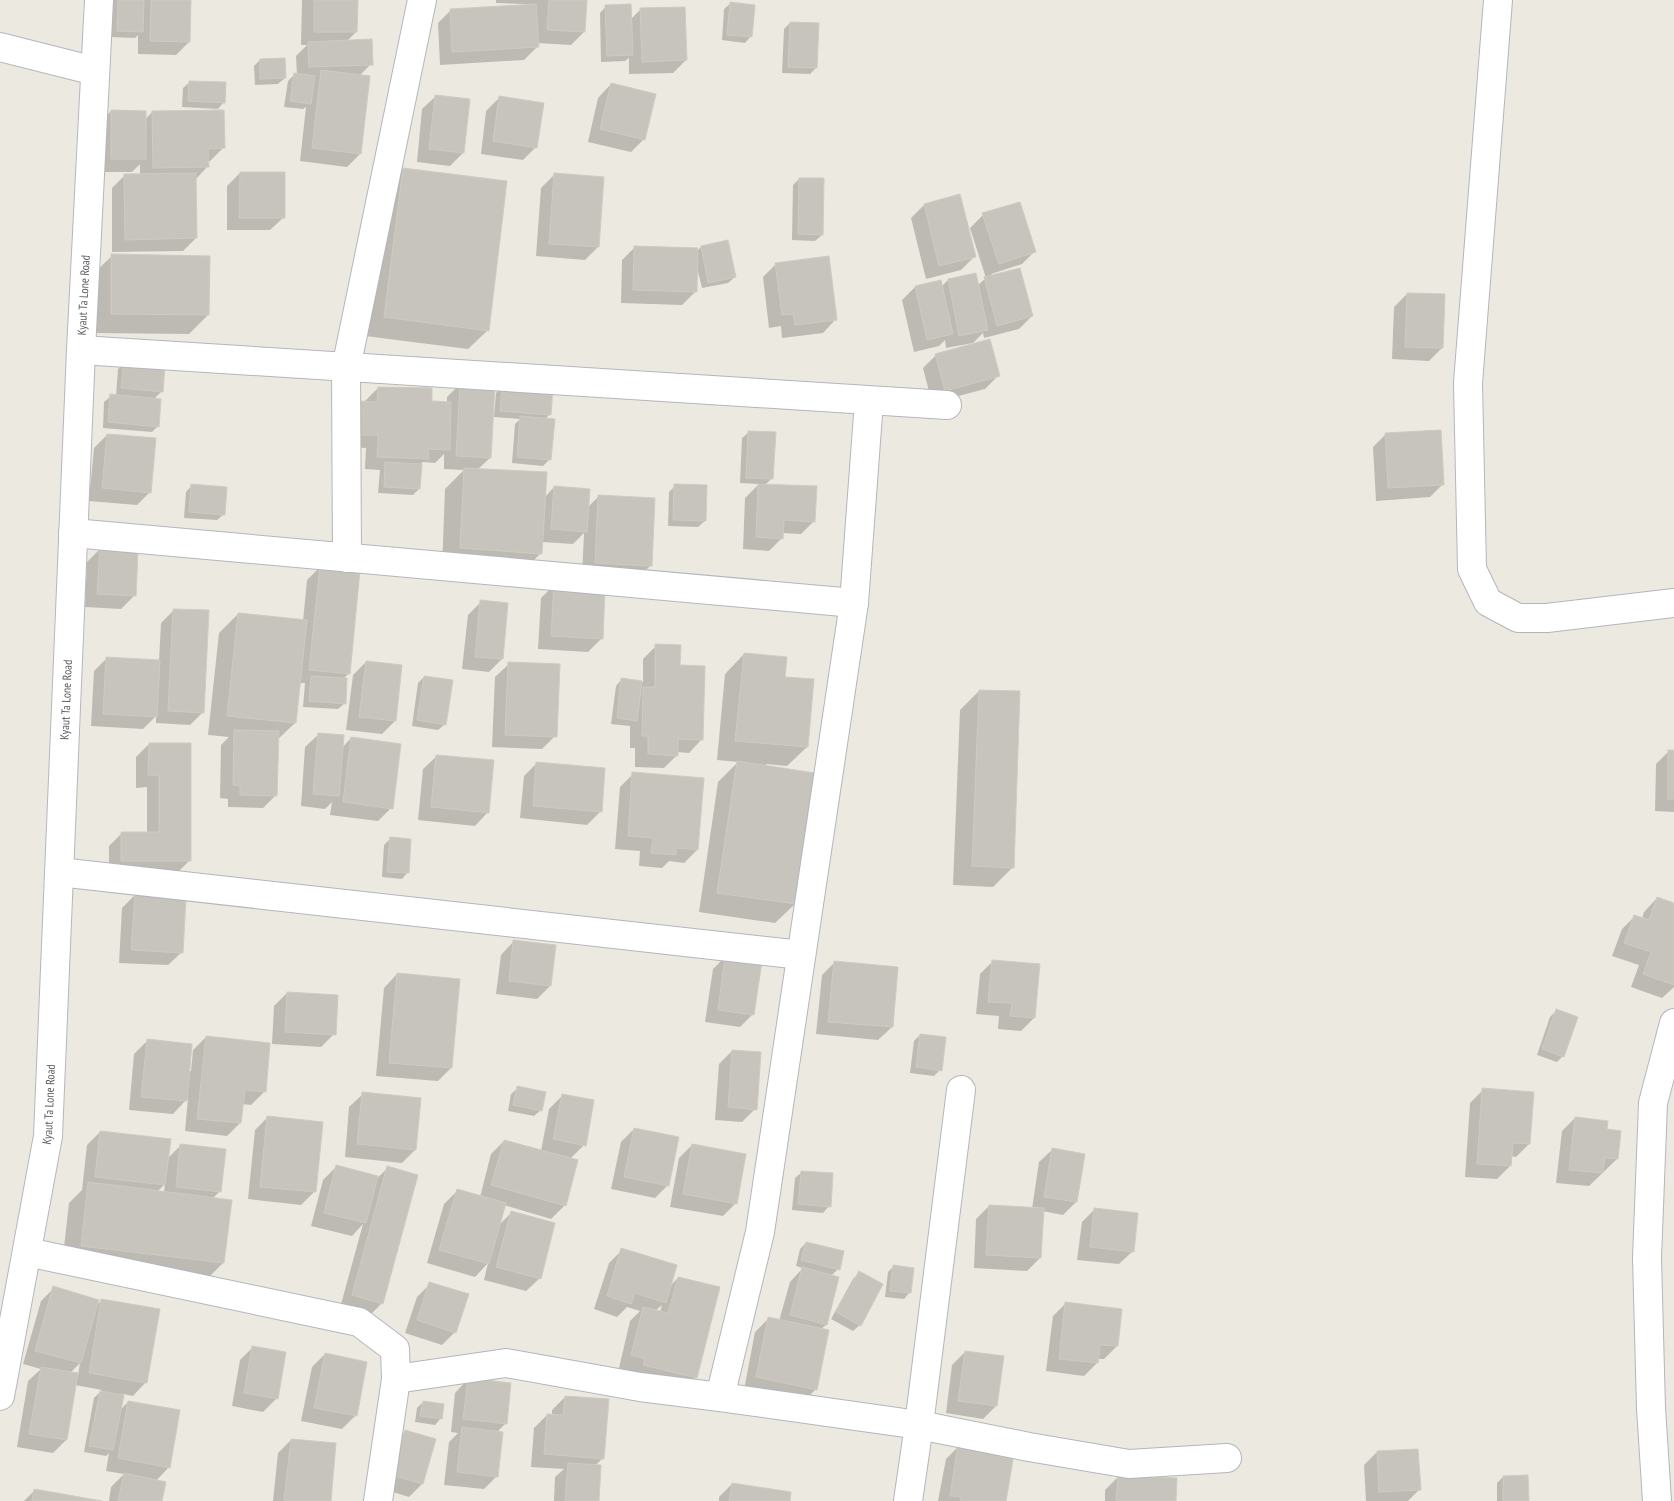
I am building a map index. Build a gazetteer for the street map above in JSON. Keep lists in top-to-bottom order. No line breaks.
{"streets":{"street":["Kyaut Ta Lone Road"]}}
